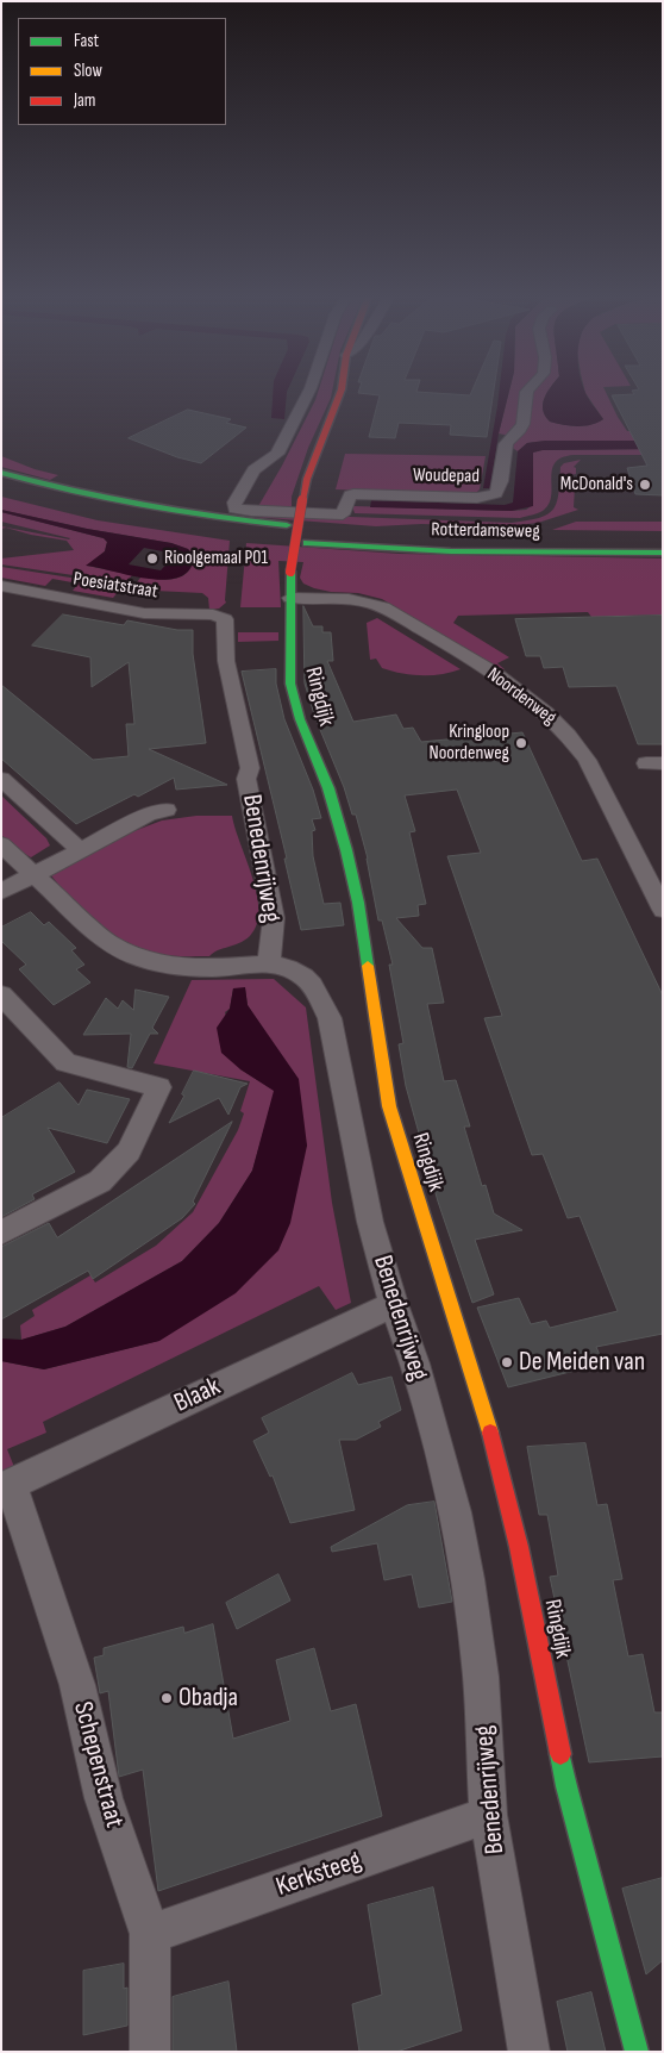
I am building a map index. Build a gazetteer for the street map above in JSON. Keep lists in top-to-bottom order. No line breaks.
{"streets":{"street":["Woudepad","Rotterdamseweg","Poesiatstraat","Ringdijk","Noordenweg","Benedenrijweg","Blaak","Schepenstraat","Kerksteeg"]},"crossings":[["Poesiatstraat","Benedenrijweg"],["Ringdijk","Noordenweg"],["Benedenrijweg","Blaak"],["Benedenrijweg","Kerksteeg"],["Blaak","Schepenstraat"],["Schepenstraat","Kerksteeg"]],"places":["McDonald's","Rioolgemaal P01","Kringloop Noordenweg","De Meiden van","Obadja"],"legend":["Fast","Slow","Jam"]}
